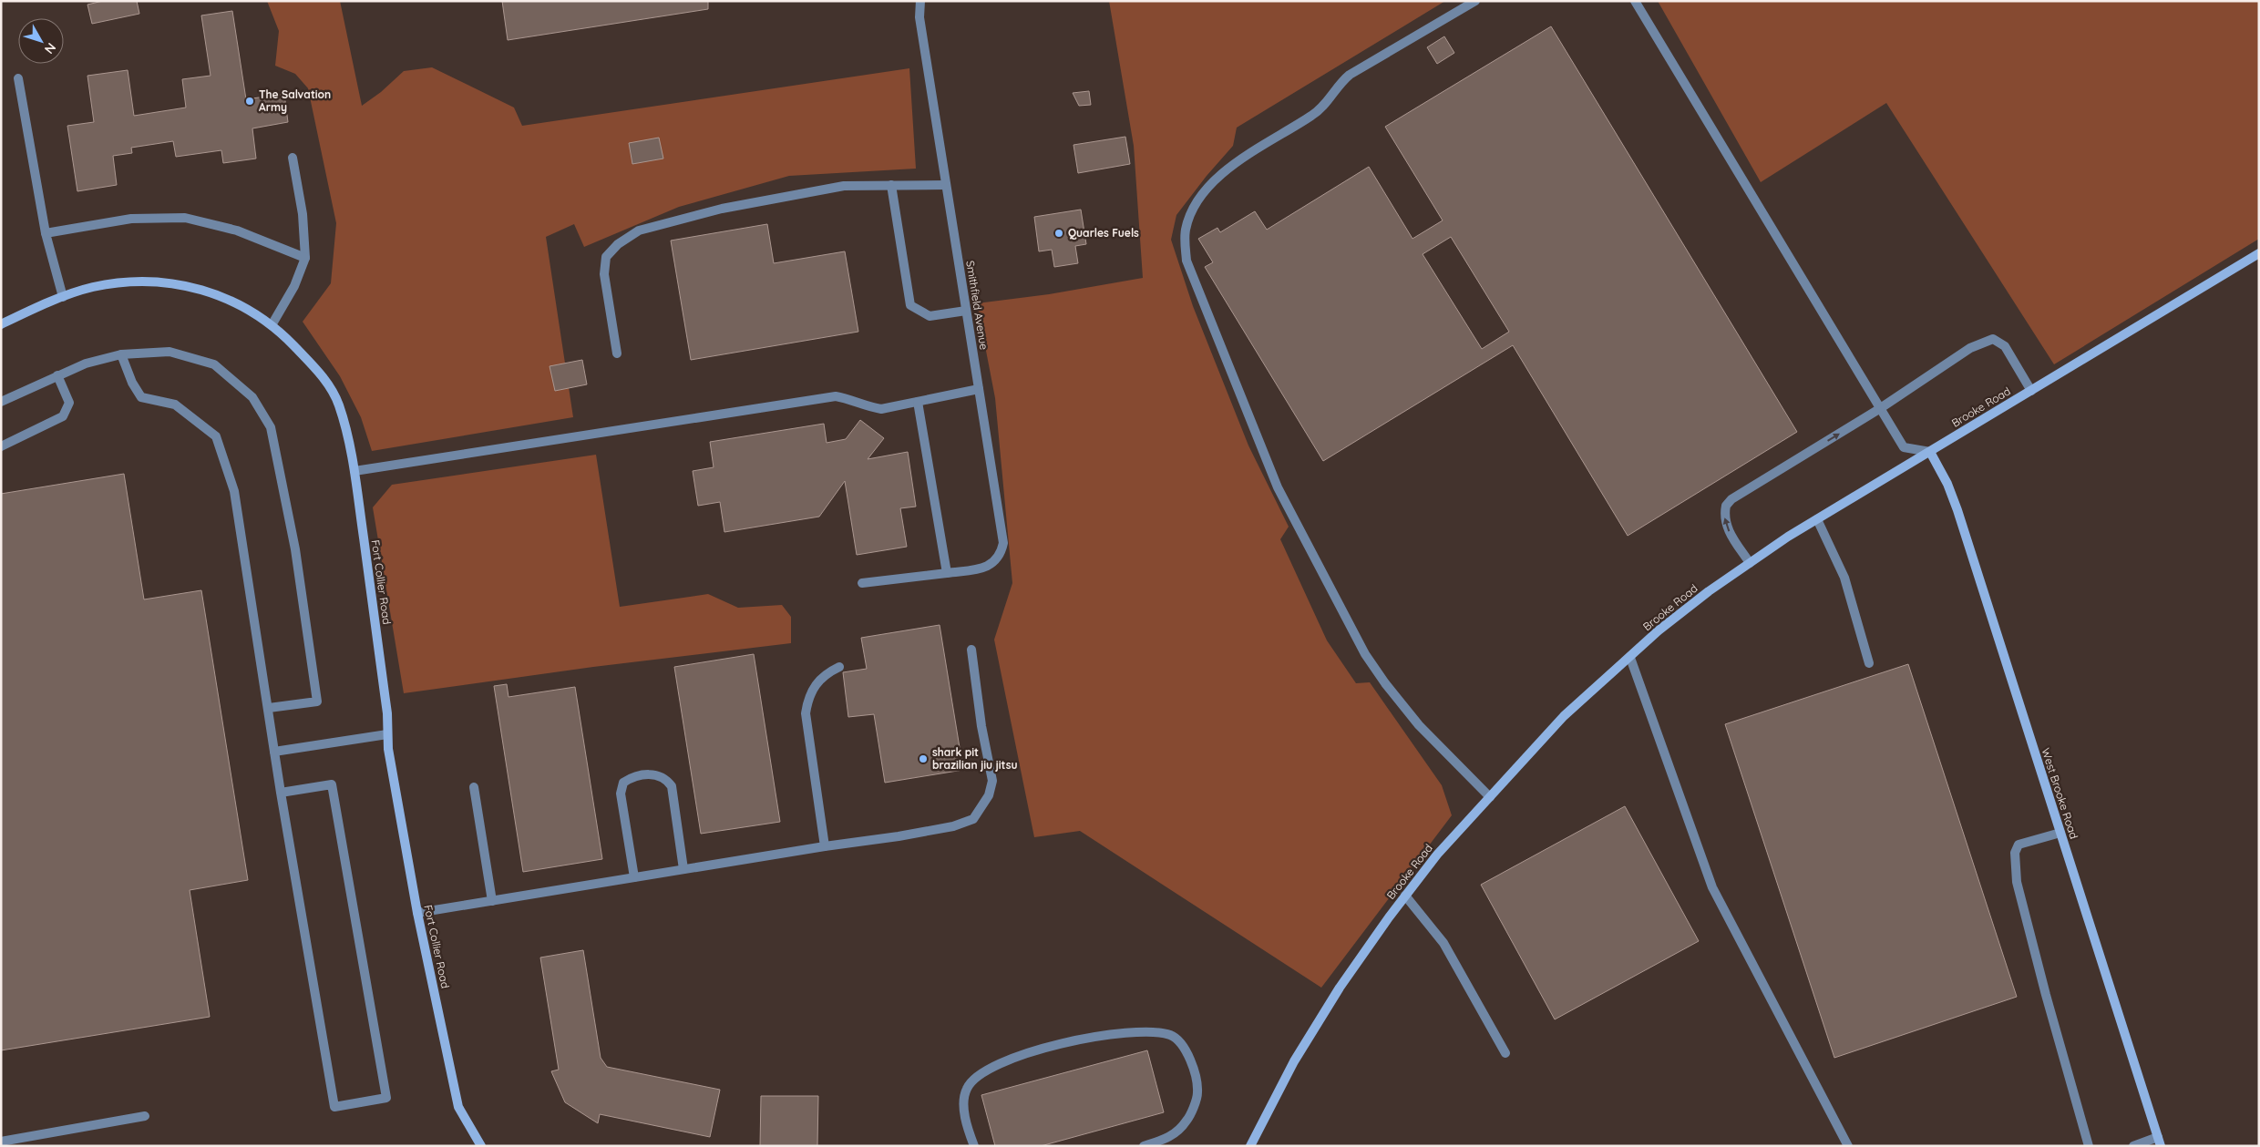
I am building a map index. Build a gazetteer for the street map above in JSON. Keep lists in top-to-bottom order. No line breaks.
{"streets":{"street":["Smithfield Avenue","Brooke Road","Fort Collier Road","West Brooke Road"]},"crossings":[["Brooke Road","West Brooke Road"]],"places":["The Salvation Army","Quarles Fuels","shark pit brazilian jiu jitsu"],"north":"bottom right"}
